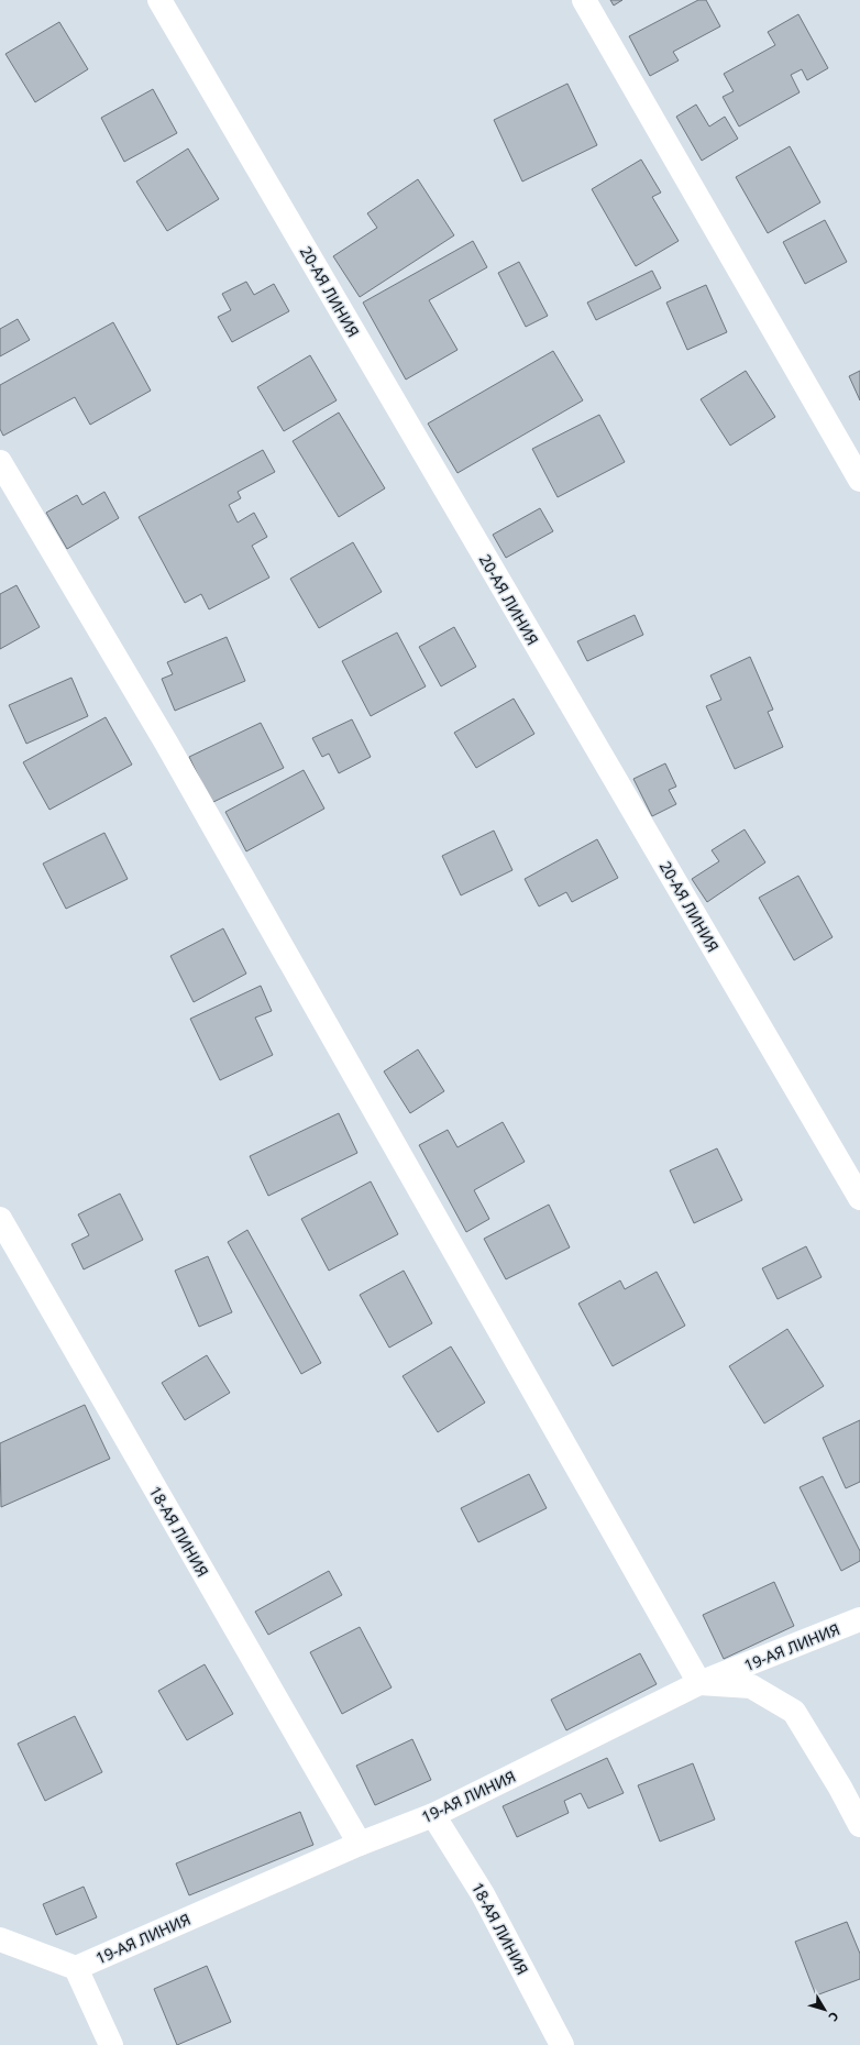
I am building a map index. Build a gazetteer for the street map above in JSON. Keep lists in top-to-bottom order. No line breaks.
{"streets":{"street":["20-АЯ ЛИНИЯ","18-АЯ ЛИНИЯ","19-АЯ ЛИНИЯ"]},"crossings":[["18-АЯ ЛИНИЯ","19-АЯ ЛИНИЯ"]],"north":"bottom right"}
